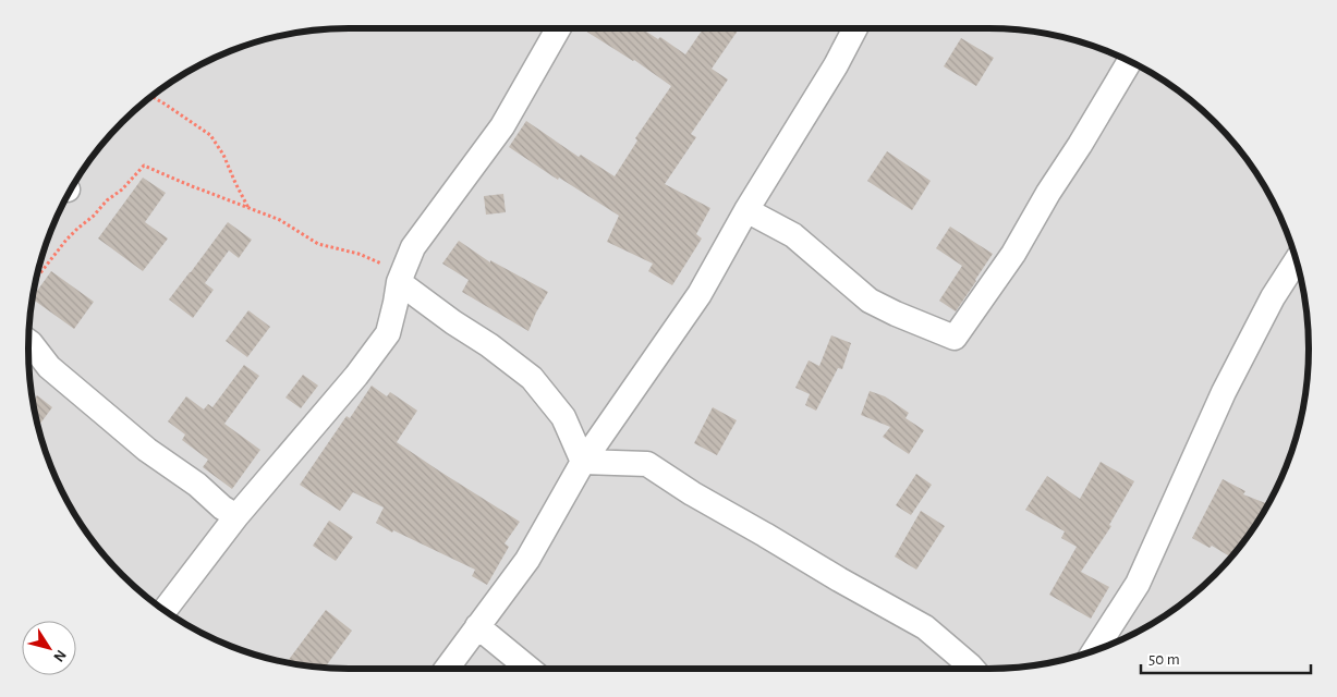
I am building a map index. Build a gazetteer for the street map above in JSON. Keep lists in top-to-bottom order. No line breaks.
{"scale_bar":"50 m","north":"bottom right"}
